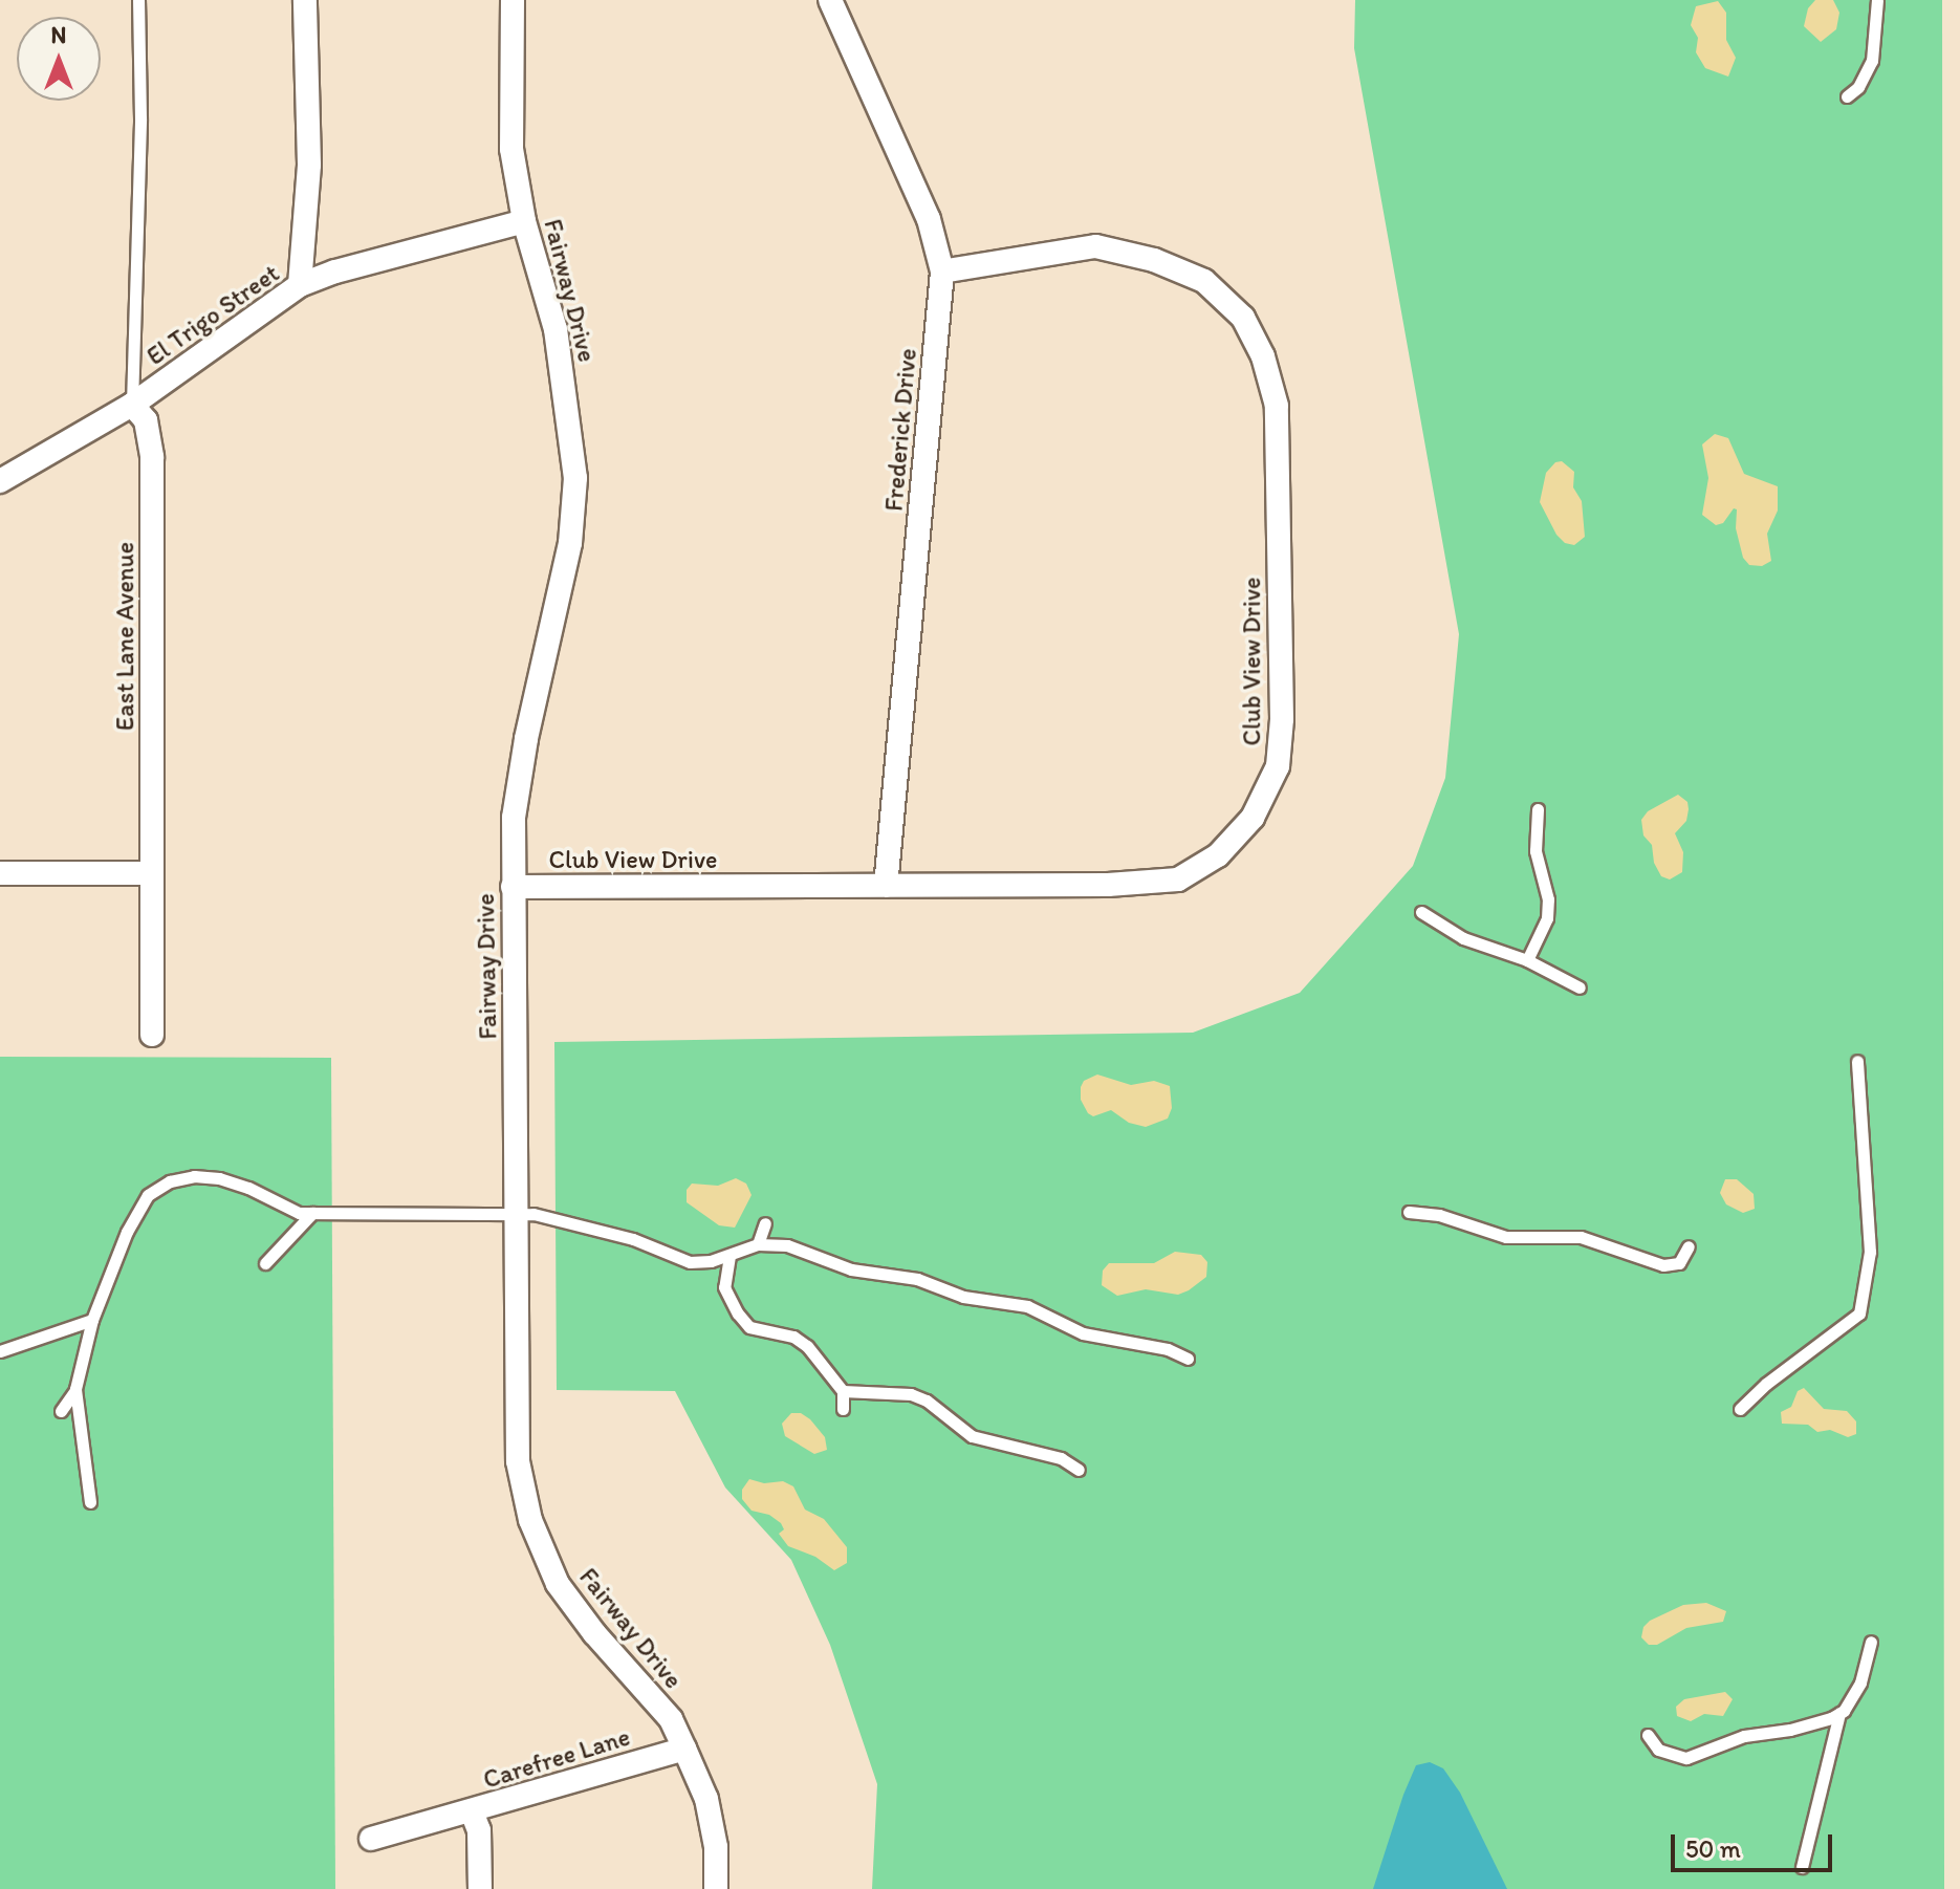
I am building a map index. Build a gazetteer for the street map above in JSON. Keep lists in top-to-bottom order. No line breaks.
{"streets":{"street":["Fairway Drive","El Trigo Street","Frederick Drive","East Lane Avenue","Club View Drive","Carefree Lane"]},"crossings":[["Fairway Drive","El Trigo Street"],["Fairway Drive","Club View Drive"],["Fairway Drive","Carefree Lane"],["El Trigo Street","East Lane Avenue"],["Frederick Drive","Club View Drive"]],"scale_bar":"50 m","north":"top"}
